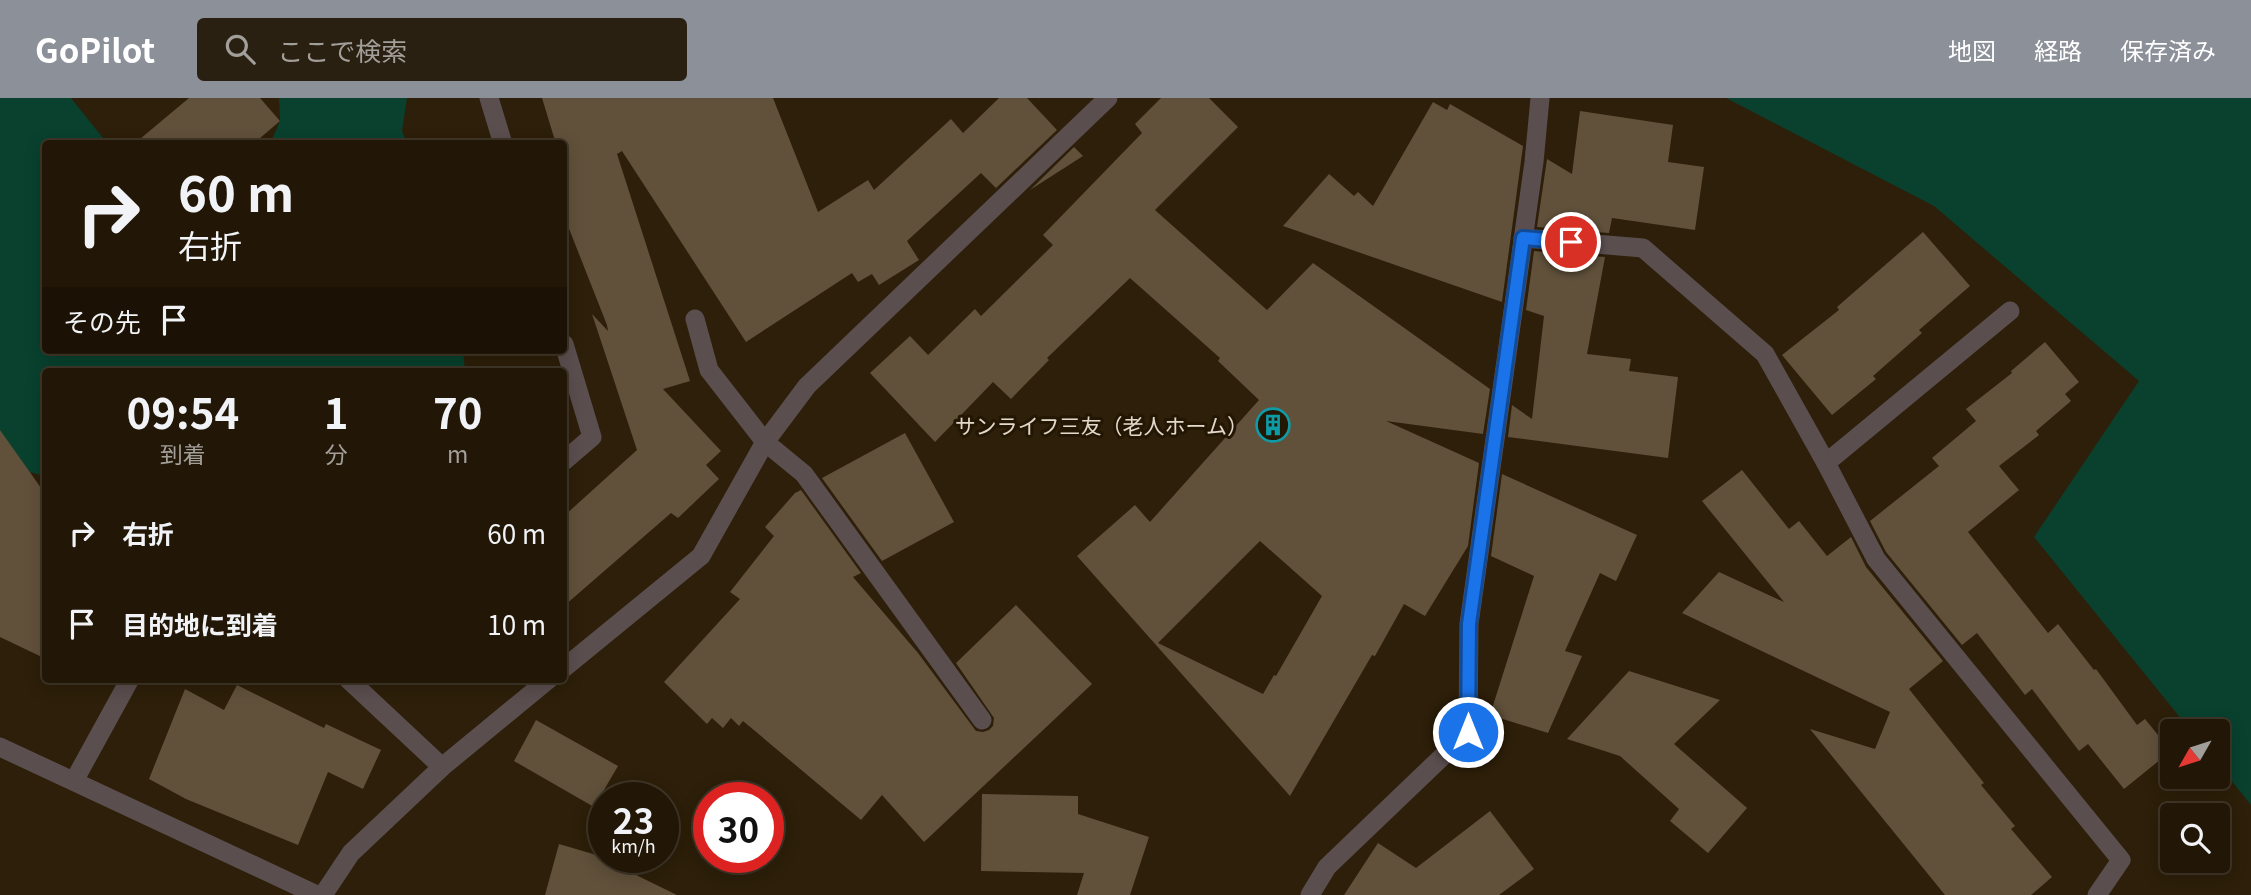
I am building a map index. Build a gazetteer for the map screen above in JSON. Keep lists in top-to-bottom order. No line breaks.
{"places":{"building":["サンライフ三友（老人ホーム）"]},"north":"bottom left","page":{"header":"GoPilot","search":"ここで検索","nav":["地図","経路","保存済み"],"turn":["60 m","右折"],"then":"その先","eta":["09:54","到着","1","分","70","m"],"list":[{"name":"右折","value":"60 m"},{"name":"目的地に到着","value":"10 m"}],"speed":"23 km/h","limit":"30"}}
